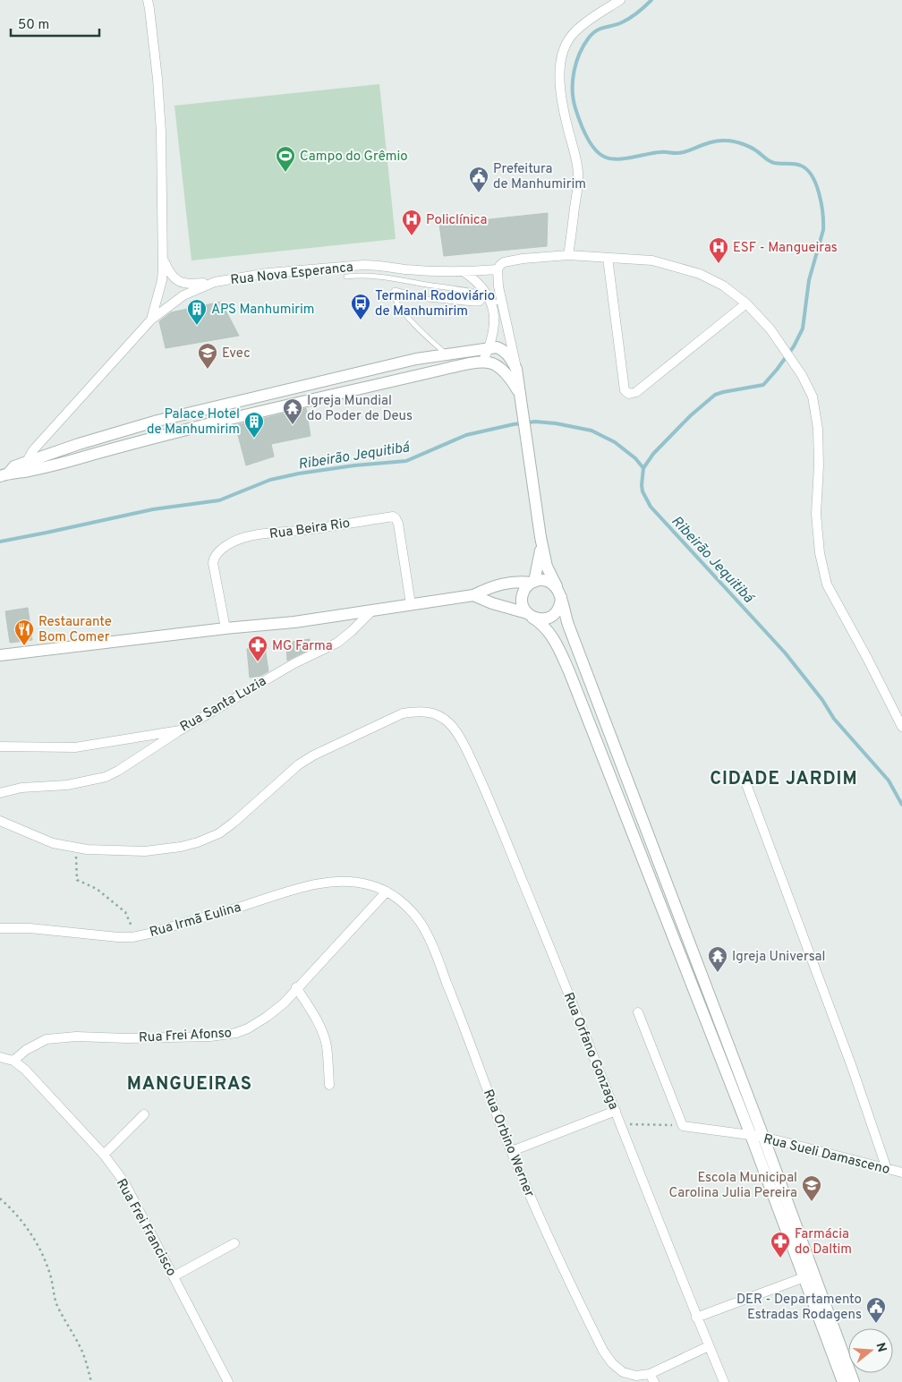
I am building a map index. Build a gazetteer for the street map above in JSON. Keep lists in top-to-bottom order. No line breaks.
{"streets":{"street":["Rua Nova Esperanca","Rua Beira Rio","Rua Santa Luzia","Rua Irmã Eulina","Rua Frei Afonso","Rua Orfano Gonzaga","Rua Orbino Werner","Rua Sueli Damasceno","Rua Frei Francisco"]},"crossings":[["Rua Irmã Eulina","Rua Frei Afonso"],["Rua Irmã Eulina","Rua Orbino Werner"],["Rua Frei Afonso","Rua Orbino Werner"],["Rua Frei Afonso","Rua Frei Francisco"]],"districts":["CIDADE JARDIM","MANGUEIRAS"],"water":["Ribeirão Jequitibá"],"places":{"sports":["Campo do Grêmio"],"public building":["Prefeitura de Manhumirim","DER - Departamento Estradas Rodagens"],"hospital":["Policlínica","ESF - Mangueiras"],"bus stop":["Terminal Rodoviário de Manhumirim"],"building":["APS Manhumirim","Palace Hotel de Manhumirim"],"school or university":["Evec","Escola Municipal Carolina Julia Pereira"],"temple":["Igreja Mundial do Poder de Deus","Igreja Universal"],"restaurant":["Restaurante Bom Comer"],"pharmacy":["MG Farma","Farmácia do Daltim"]},"scale_bar":"50 m","north":"right"}
